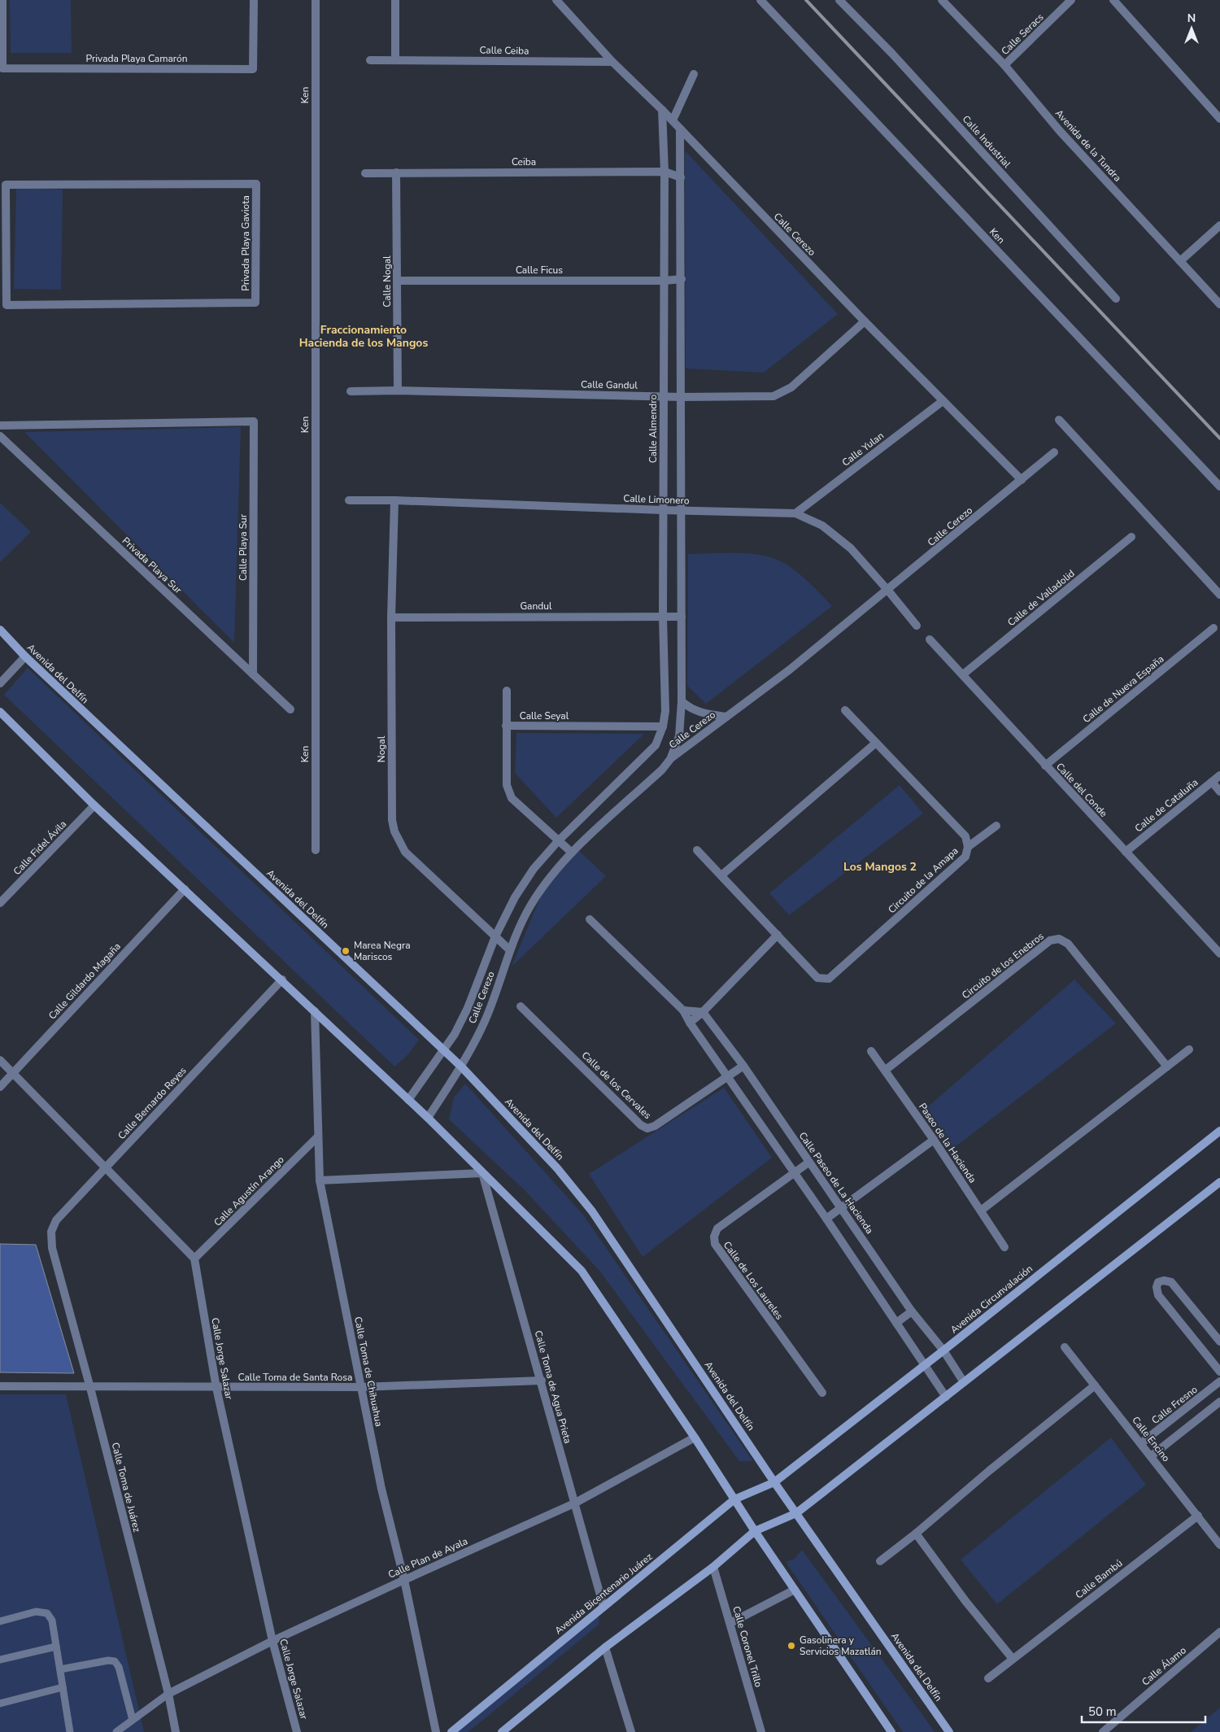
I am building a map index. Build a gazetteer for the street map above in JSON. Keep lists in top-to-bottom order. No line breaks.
{"streets":{"street":["Calle Seracs","Calle Ceiba","Privada Playa Camarón","Ken","Calle Industrial","Avenida de la Tundra","Ceiba","Calle Cerezo","Privada Playa Gaviota","Calle Ficus","Calle Nogal","Calle Gandul","Calle Almendro","Calle Yulan","Calle Limonero","Calle Playa Sur","Privada Playa Sur","Calle de Valladolid","Gandul","Avenida del Delfín","Calle de Nueva España","Calle Seyal","Nogal","Calle del Conde","Calle de Cataluña","Calle Fidel Ávila","Circuito de la Amapa","Circuito de los Enebros","Calle Gildardo Magaña","Calle de los Cervales","Calle Bernardo Reyes","Paseo de la Hacienda","Calle Paseo de La Hacienda","Calle Agustín Arango","Calle de Los Laureles","Avenida Circunvalación","Calle Jorge Salazar","Calle Toma de Chihuahua","Calle Toma de Santa Rosa","Calle Toma de Agua Prieta","Calle Fresno","Calle Encino","Calle Toma de Juárez","Calle Plan de Ayala","Calle Bambú","Avenida Bicentenario Juárez","Calle Coronel Trillo","Calle Álamo"]},"crossings":[["Calle Seracs","Avenida de la Tundra"],["Calle Ceiba","Calle Cerezo"],["Ceiba","Calle Nogal"],["Ceiba","Calle Almendro"],["Calle Cerezo","Calle Gandul"],["Calle Cerezo","Calle Almendro"],["Calle Cerezo","Calle Yulan"],["Calle Cerezo","Calle Limonero"],["Calle Cerezo","Avenida del Delfín"],["Calle Cerezo","Calle Seyal"],["Calle Cerezo","Nogal"],["Calle Ficus","Calle Nogal"],["Calle Ficus","Calle Almendro"],["Calle Nogal","Calle Gandul"],["Calle Gandul","Calle Almendro"],["Calle Almendro","Calle Limonero"],["Calle Almendro","Gandul"],["Calle Almendro","Calle Seyal"],["Calle Yulan","Calle Limonero"],["Calle Limonero","Nogal"],["Calle Playa Sur","Privada Playa Sur"],["Calle de Valladolid","Calle del Conde"],["Gandul","Nogal"],["Avenida del Delfín","Avenida Circunvalación"],["Avenida del Delfín","Avenida Bicentenario Juárez"],["Calle de Nueva España","Calle del Conde"],["Calle del Conde","Calle de Cataluña"],["Circuito de los Enebros","Paseo de la Hacienda"],["Calle Bernardo Reyes","Calle Toma de Juárez"],["Calle Paseo de La Hacienda","Calle de Los Laureles"],["Calle Paseo de La Hacienda","Avenida Circunvalación"],["Calle Agustín Arango","Calle Jorge Salazar"],["Calle Agustín Arango","Calle Toma de Chihuahua"],["Avenida Circunvalación","Avenida Bicentenario Juárez"],["Calle Jorge Salazar","Calle Toma de Santa Rosa"],["Calle Jorge Salazar","Calle Plan de Ayala"],["Calle Toma de Chihuahua","Calle Toma de Santa Rosa"],["Calle Toma de Chihuahua","Calle Plan de Ayala"],["Calle Toma de Santa Rosa","Calle Toma de Agua Prieta"],["Calle Toma de Santa Rosa","Calle Toma de Juárez"],["Calle Toma de Agua Prieta","Calle Plan de Ayala"],["Calle Toma de Agua Prieta","Avenida Bicentenario Juárez"],["Calle Fresno","Calle Encino"],["Calle Encino","Calle Bambú"],["Calle Toma de Juárez","Calle Plan de Ayala"]],"districts":["Fraccionamiento Hacienda de los Mangos","Los Mangos 2"],"places":["Marea Negra Mariscos","Gasolinera y Servicios Mazatlán"],"scale_bar":"50 m","north":"top"}
